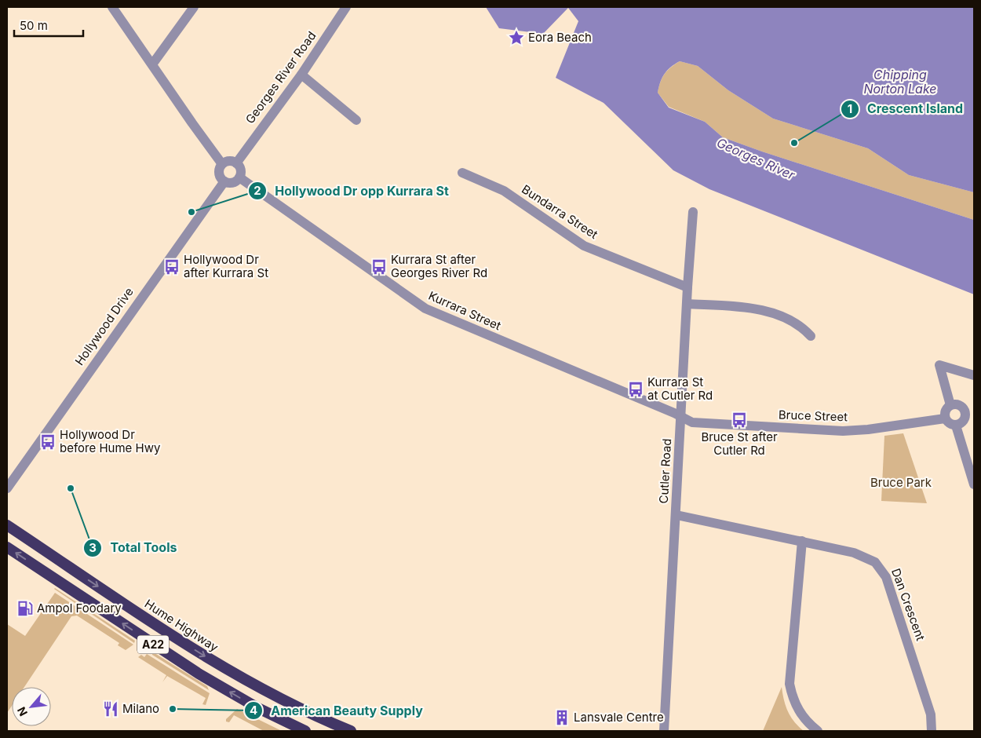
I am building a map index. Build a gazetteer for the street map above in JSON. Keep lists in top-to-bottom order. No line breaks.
{"streets":{"highway":["Hume Highway","A22"],"street":["Georges River Road","Bundarra Street","Kurrara Street","Hollywood Drive","Bruce Street","Cutler Road","Dan Crescent"]},"crossings":[["Georges River Road","Kurrara Street"],["Georges River Road","Hollywood Drive"],["Bundarra Street","Cutler Road"],["Kurrara Street","Hollywood Drive"],["Kurrara Street","Bruce Street"],["Kurrara Street","Cutler Road"],["Bruce Street","Cutler Road"],["Cutler Road","Dan Crescent"]],"water":["Chipping Norton Lake","Georges River"],"parks":["Bruce Park"],"places":{"place":["Eora Beach"],"other":["Crescent Island","Hollywood Dr opp Kurrara St","Total Tools","American Beauty Supply"],"bus stop":["Hollywood Dr after Kurrara St","Kurrara St after Georges River Rd","Kurrara St at Cutler Rd","Bruce St after Cutler Rd","Hollywood Dr before Hume Hwy"],"fuel station":["Ampol Foodary"],"restaurant":["Milano"],"building":["Lansvale Centre"]},"scale_bar":"50 m","north":"bottom left"}
